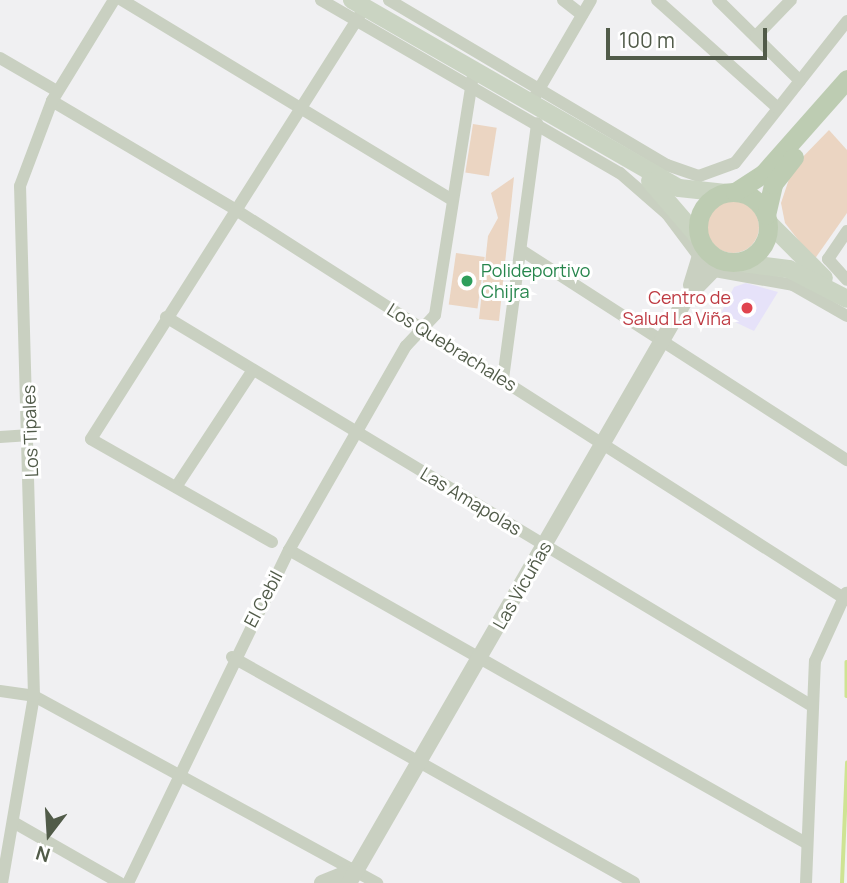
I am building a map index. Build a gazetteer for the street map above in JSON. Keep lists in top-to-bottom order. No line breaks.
{"streets":{"street":["Los Quebrachales","Los Tipales","Las Amapolas","Las Vicuñas","El Cebil"]},"crossings":[["Los Quebrachales","Los Tipales"],["Los Quebrachales","Las Vicuñas"],["Los Quebrachales","El Cebil"],["Las Amapolas","Las Vicuñas"],["Las Amapolas","El Cebil"]],"places":["Polideportivo Chijra","Centro de Salud La Viña"],"scale_bar":"100 m","north":"bottom"}
